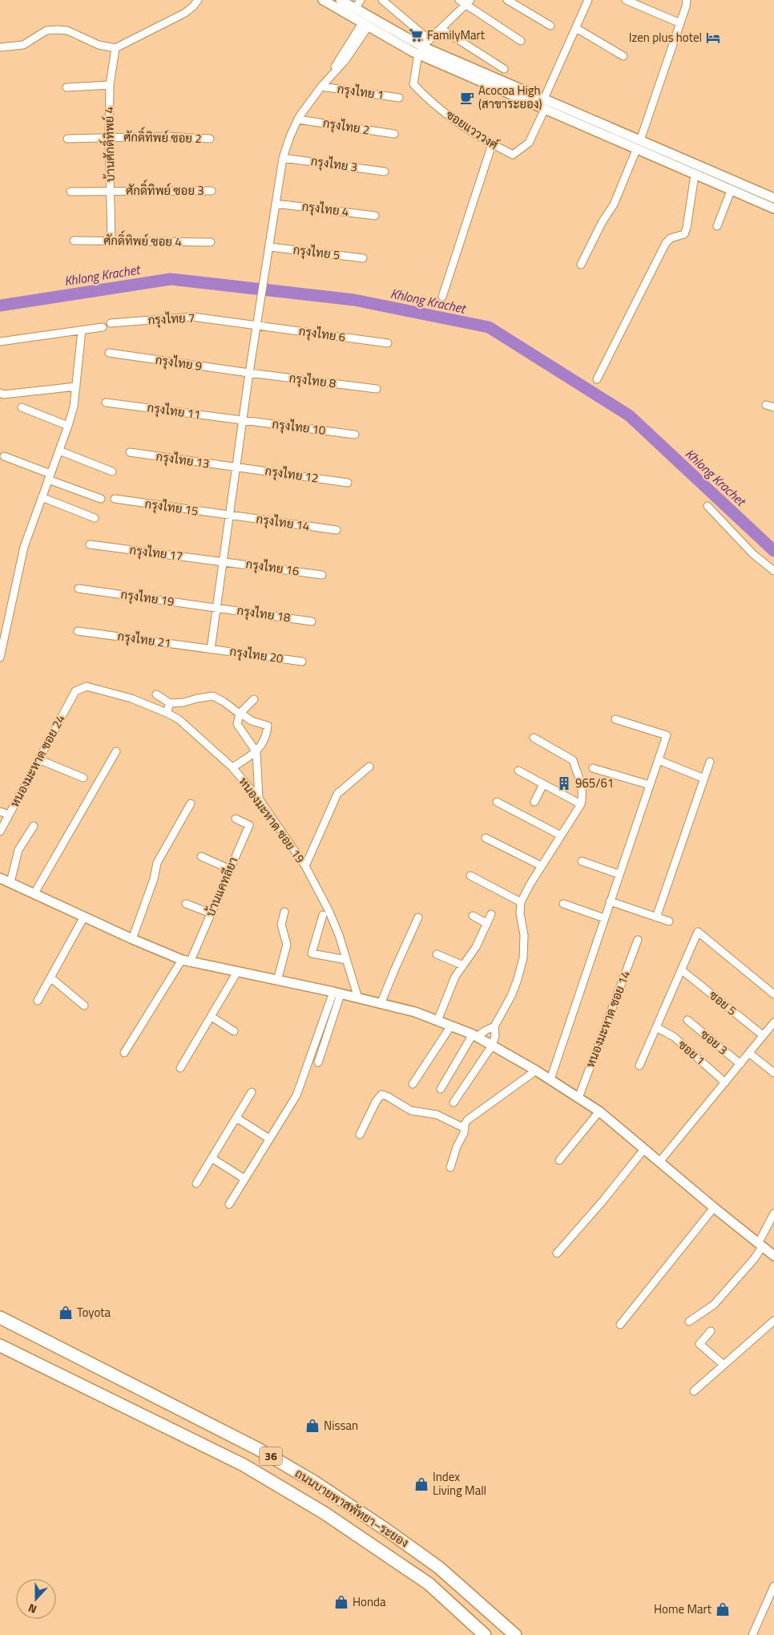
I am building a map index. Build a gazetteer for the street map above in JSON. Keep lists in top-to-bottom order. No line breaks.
{"streets":{"highway":["36","ถนนบายพาสพัทยา–ระยอง"],"street":["กรุงไทย 1","กรุงไทย 2","ซอยแวววงศ์","ศักดิ์ทิพย์ ซอย 2","บ้านศักดิ์ทิพย์ 4","กรุงไทย 3","ศักดิ์ทิพย์ ซอย 3","กรุงไทย 4","ศักดิ์ทิพย์ ซอย 4","กรุงไทย 5","กรุงไทย 7","กรุงไทย 6","กรุงไทย 9","กรุงไทย 8","กรุงไทย 11","กรุงไทย 10","กรุงไทย 13","กรุงไทย 12","กรุงไทย 15","กรุงไทย 14","กรุงไทย 17","กรุงไทย 16","กรุงไทย 19","กรุงไทย 18","กรุงไทย 21","กรุงไทย 20","หนองมะหาด ซอย 24","หนองมะหาด ซอย 19","บ้านแคทลียา","ซอย 5","หนองมะหาด ซอย 14","ซอย 3","ซอย 1"]},"crossings":[["ศักดิ์ทิพย์ ซอย 2","บ้านศักดิ์ทิพย์ 4"],["บ้านศักดิ์ทิพย์ 4","ศักดิ์ทิพย์ ซอย 3"],["บ้านศักดิ์ทิพย์ 4","ศักดิ์ทิพย์ ซอย 4"],["กรุงไทย 7","กรุงไทย 6"],["กรุงไทย 9","กรุงไทย 8"],["กรุงไทย 11","กรุงไทย 10"],["กรุงไทย 13","กรุงไทย 12"],["กรุงไทย 15","กรุงไทย 14"],["กรุงไทย 17","กรุงไทย 16"],["กรุงไทย 19","กรุงไทย 18"],["กรุงไทย 21","กรุงไทย 20"],["หนองมะหาด ซอย 24","หนองมะหาด ซอย 19"]],"water":["Khlong Krachet"],"places":{"supermarket":["FamilyMart"],"hotel":["Izen plus hotel"],"cafe":["Acocoa High (สาขาระยอง)"],"building":["965/61"],"shop":["Toyota","Nissan","Index Living Mall","Honda","Home Mart"]},"north":"bottom"}
